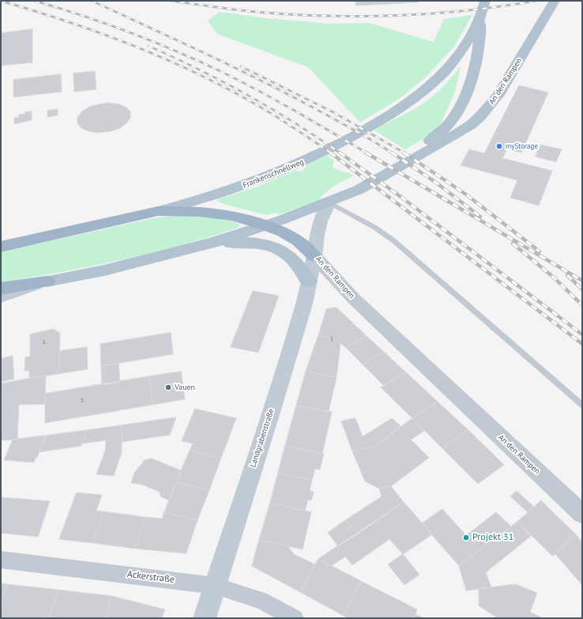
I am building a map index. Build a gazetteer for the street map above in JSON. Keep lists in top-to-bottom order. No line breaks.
{"streets":{"highway":["Frankenschnellweg"],"main road":["An den Rampen","Landgrabenstraße"],"street":["Ackerstraße"]},"crossings":[["An den Rampen","Landgrabenstraße"],["Landgrabenstraße","Ackerstraße"]],"places":["myStorage","Vauen","Projekt 31"],"house_numbers":["1","1","3"]}
